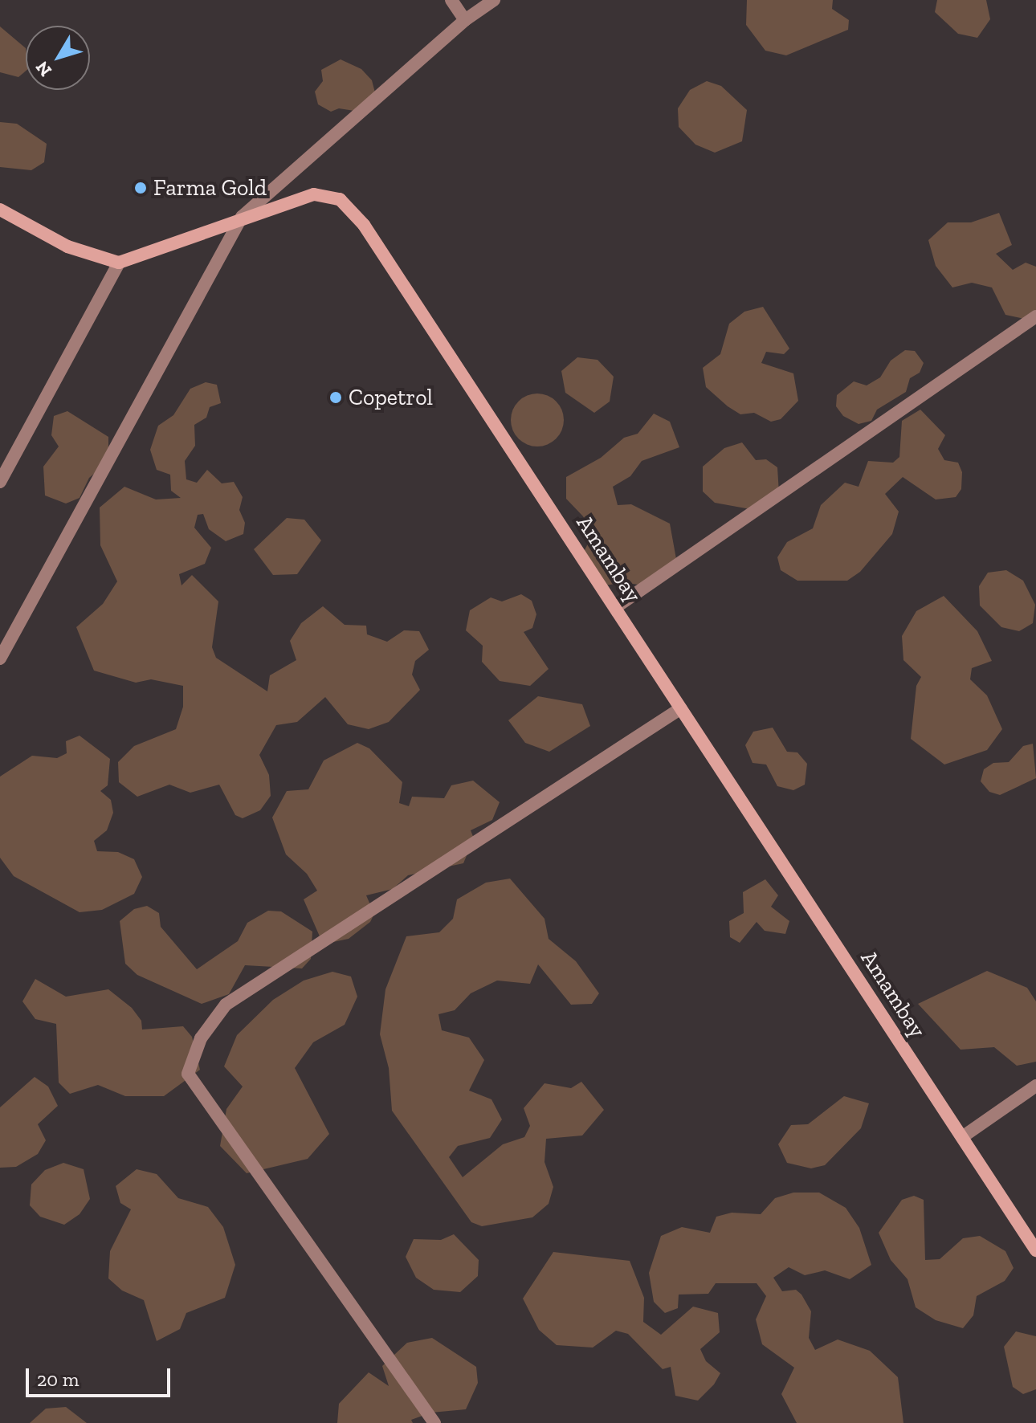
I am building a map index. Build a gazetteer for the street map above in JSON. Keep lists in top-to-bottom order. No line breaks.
{"streets":{"street":["Amambay"]},"places":["Farma Gold","Copetrol"],"scale_bar":"20 m","north":"bottom left"}
